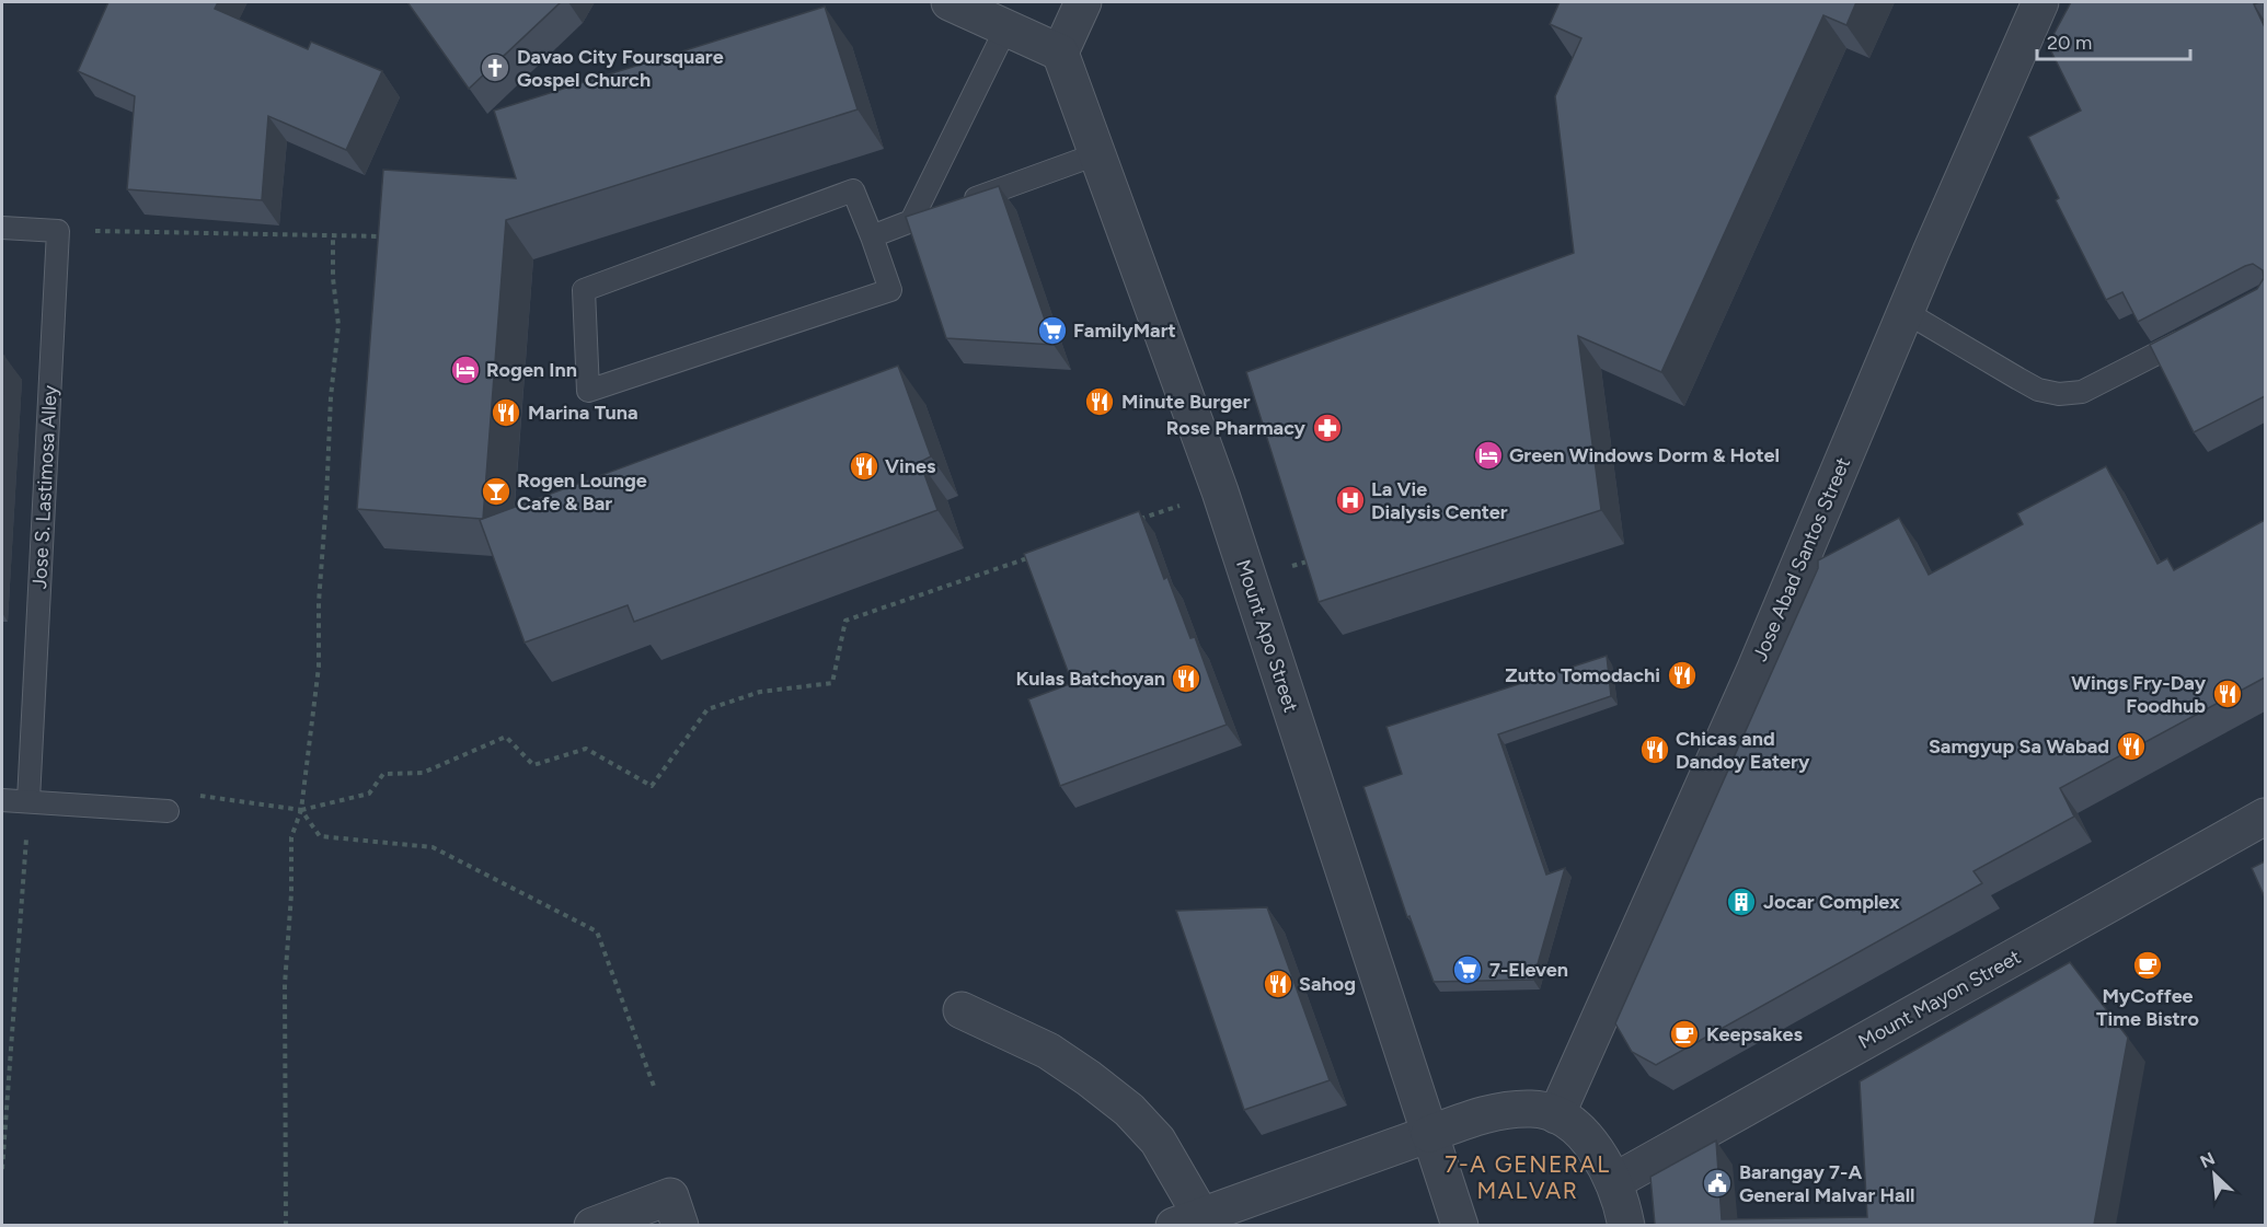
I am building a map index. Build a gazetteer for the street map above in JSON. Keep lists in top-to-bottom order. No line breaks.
{"streets":{"street":["Jose Abad Santos Street","Mount Apo Street","Mount Mayon Street"],"lane":["Jose S. Lastimosa Alley"]},"districts":["7-A GENERAL MALVAR"],"places":{"church":["Davao City Foursquare Gospel Church"],"supermarket":["FamilyMart","7-Eleven"],"hotel":["Rogen Inn","Green Windows Dorm & Hotel"],"restaurant":["Minute Burger","Marina Tuna","Vines","Zutto Tomodachi","Kulas Batchoyan","Wings Fry-Day Foodhub","Samgyup Sa Wabad","Chicas and Dandoy Eatery","Sahog"],"pharmacy":["Rose Pharmacy"],"bar":["Rogen Lounge Cafe & Bar"],"hospital":["La Vie Dialysis Center"],"building":["Jocar Complex"],"cafe":["MyCoffee Time Bistro","Keepsakes"],"public building":["Barangay 7-A General Malvar Hall"]},"scale_bar":"20 m","north":"top left"}
